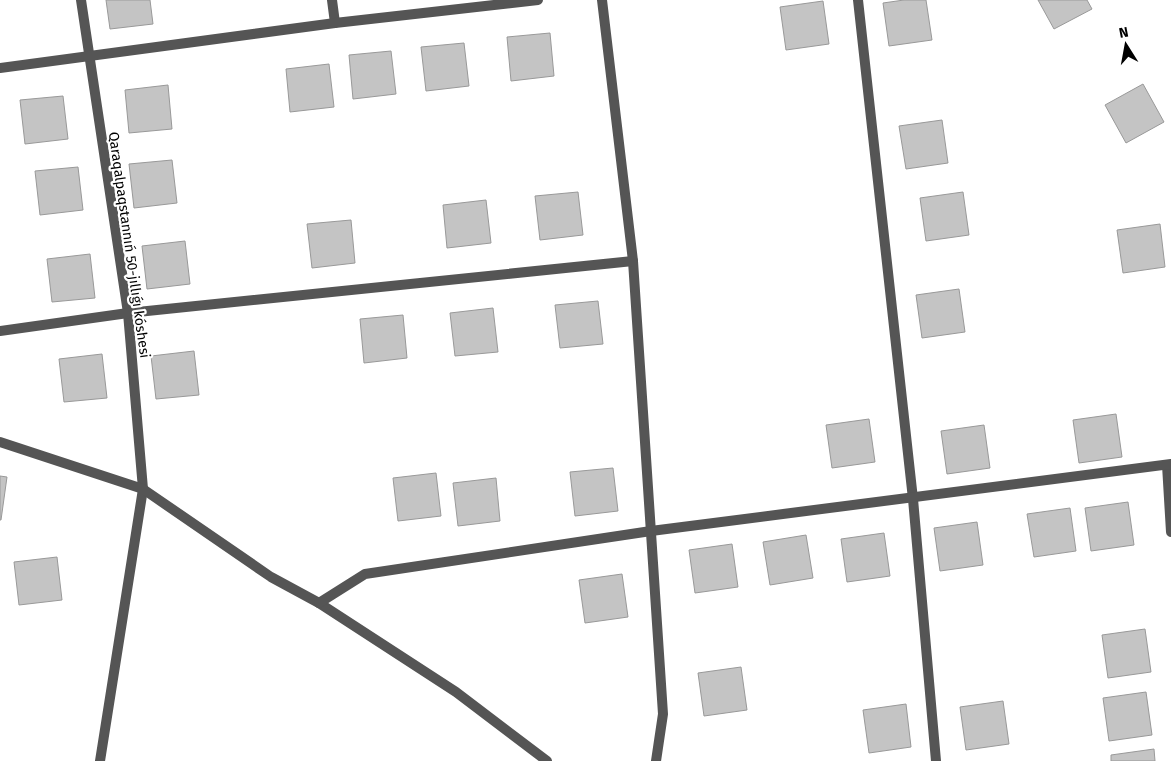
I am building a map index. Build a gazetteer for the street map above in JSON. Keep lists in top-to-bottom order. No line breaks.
{"streets":{"street":["Qaraqalpaqstannıń 50-jıllıǵı kóshesi"]},"north":"top"}
